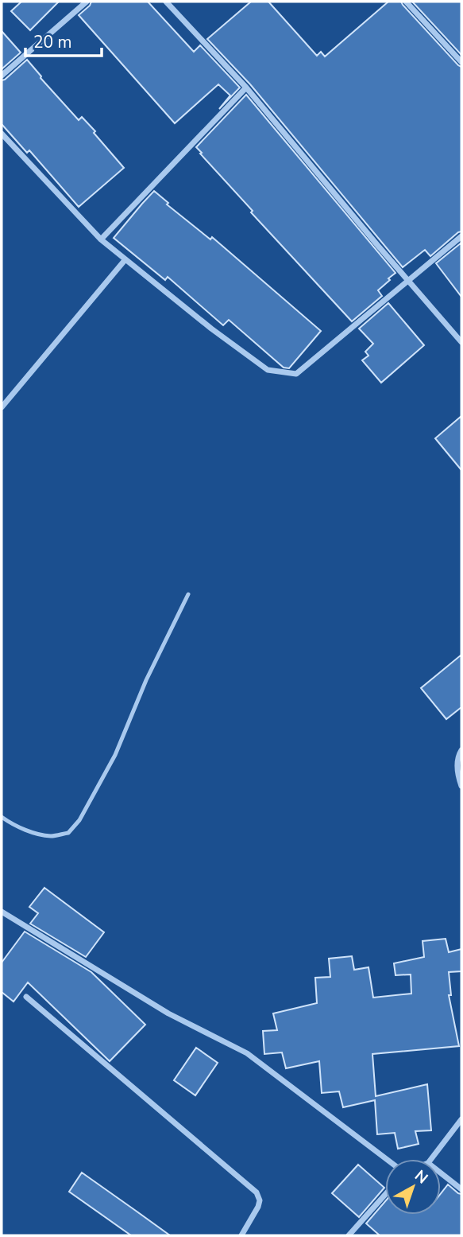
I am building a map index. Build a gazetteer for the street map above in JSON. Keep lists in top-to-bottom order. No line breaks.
{"scale_bar":"20 m","north":"top right"}
